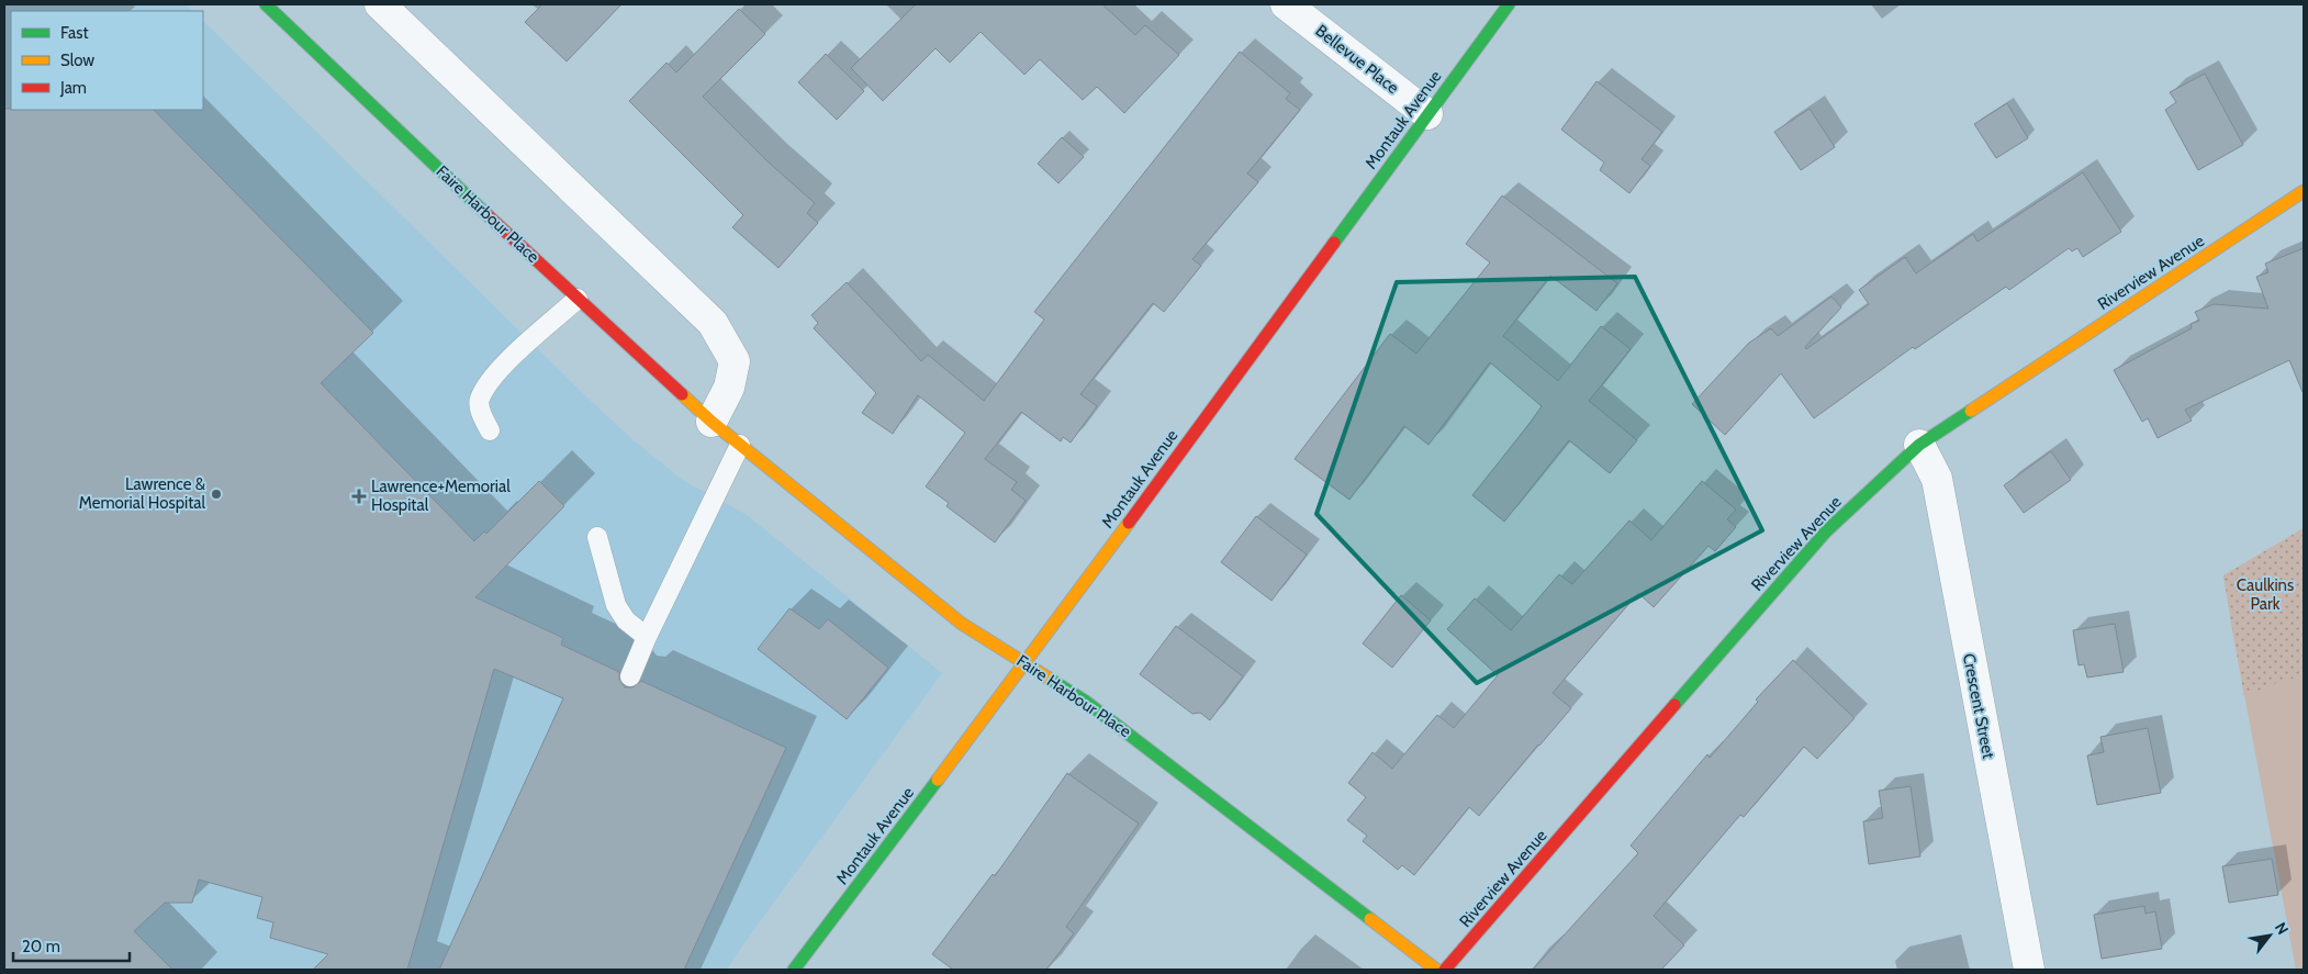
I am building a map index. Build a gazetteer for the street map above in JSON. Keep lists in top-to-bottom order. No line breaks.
{"streets":{"street":["Bellevue Place","Montauk Avenue","Faire Harbour Place","Riverview Avenue","Crescent Street"]},"crossings":[["Bellevue Place","Montauk Avenue"],["Montauk Avenue","Faire Harbour Place"],["Riverview Avenue","Crescent Street"]],"parks":["Caulkins Park"],"places":{"other":["Lawrence & Memorial Hospital"],"health":["Lawrence+Memorial Hospital"]},"legend":["Fast","Slow","Jam"],"scale_bar":"20 m","north":"top right"}
